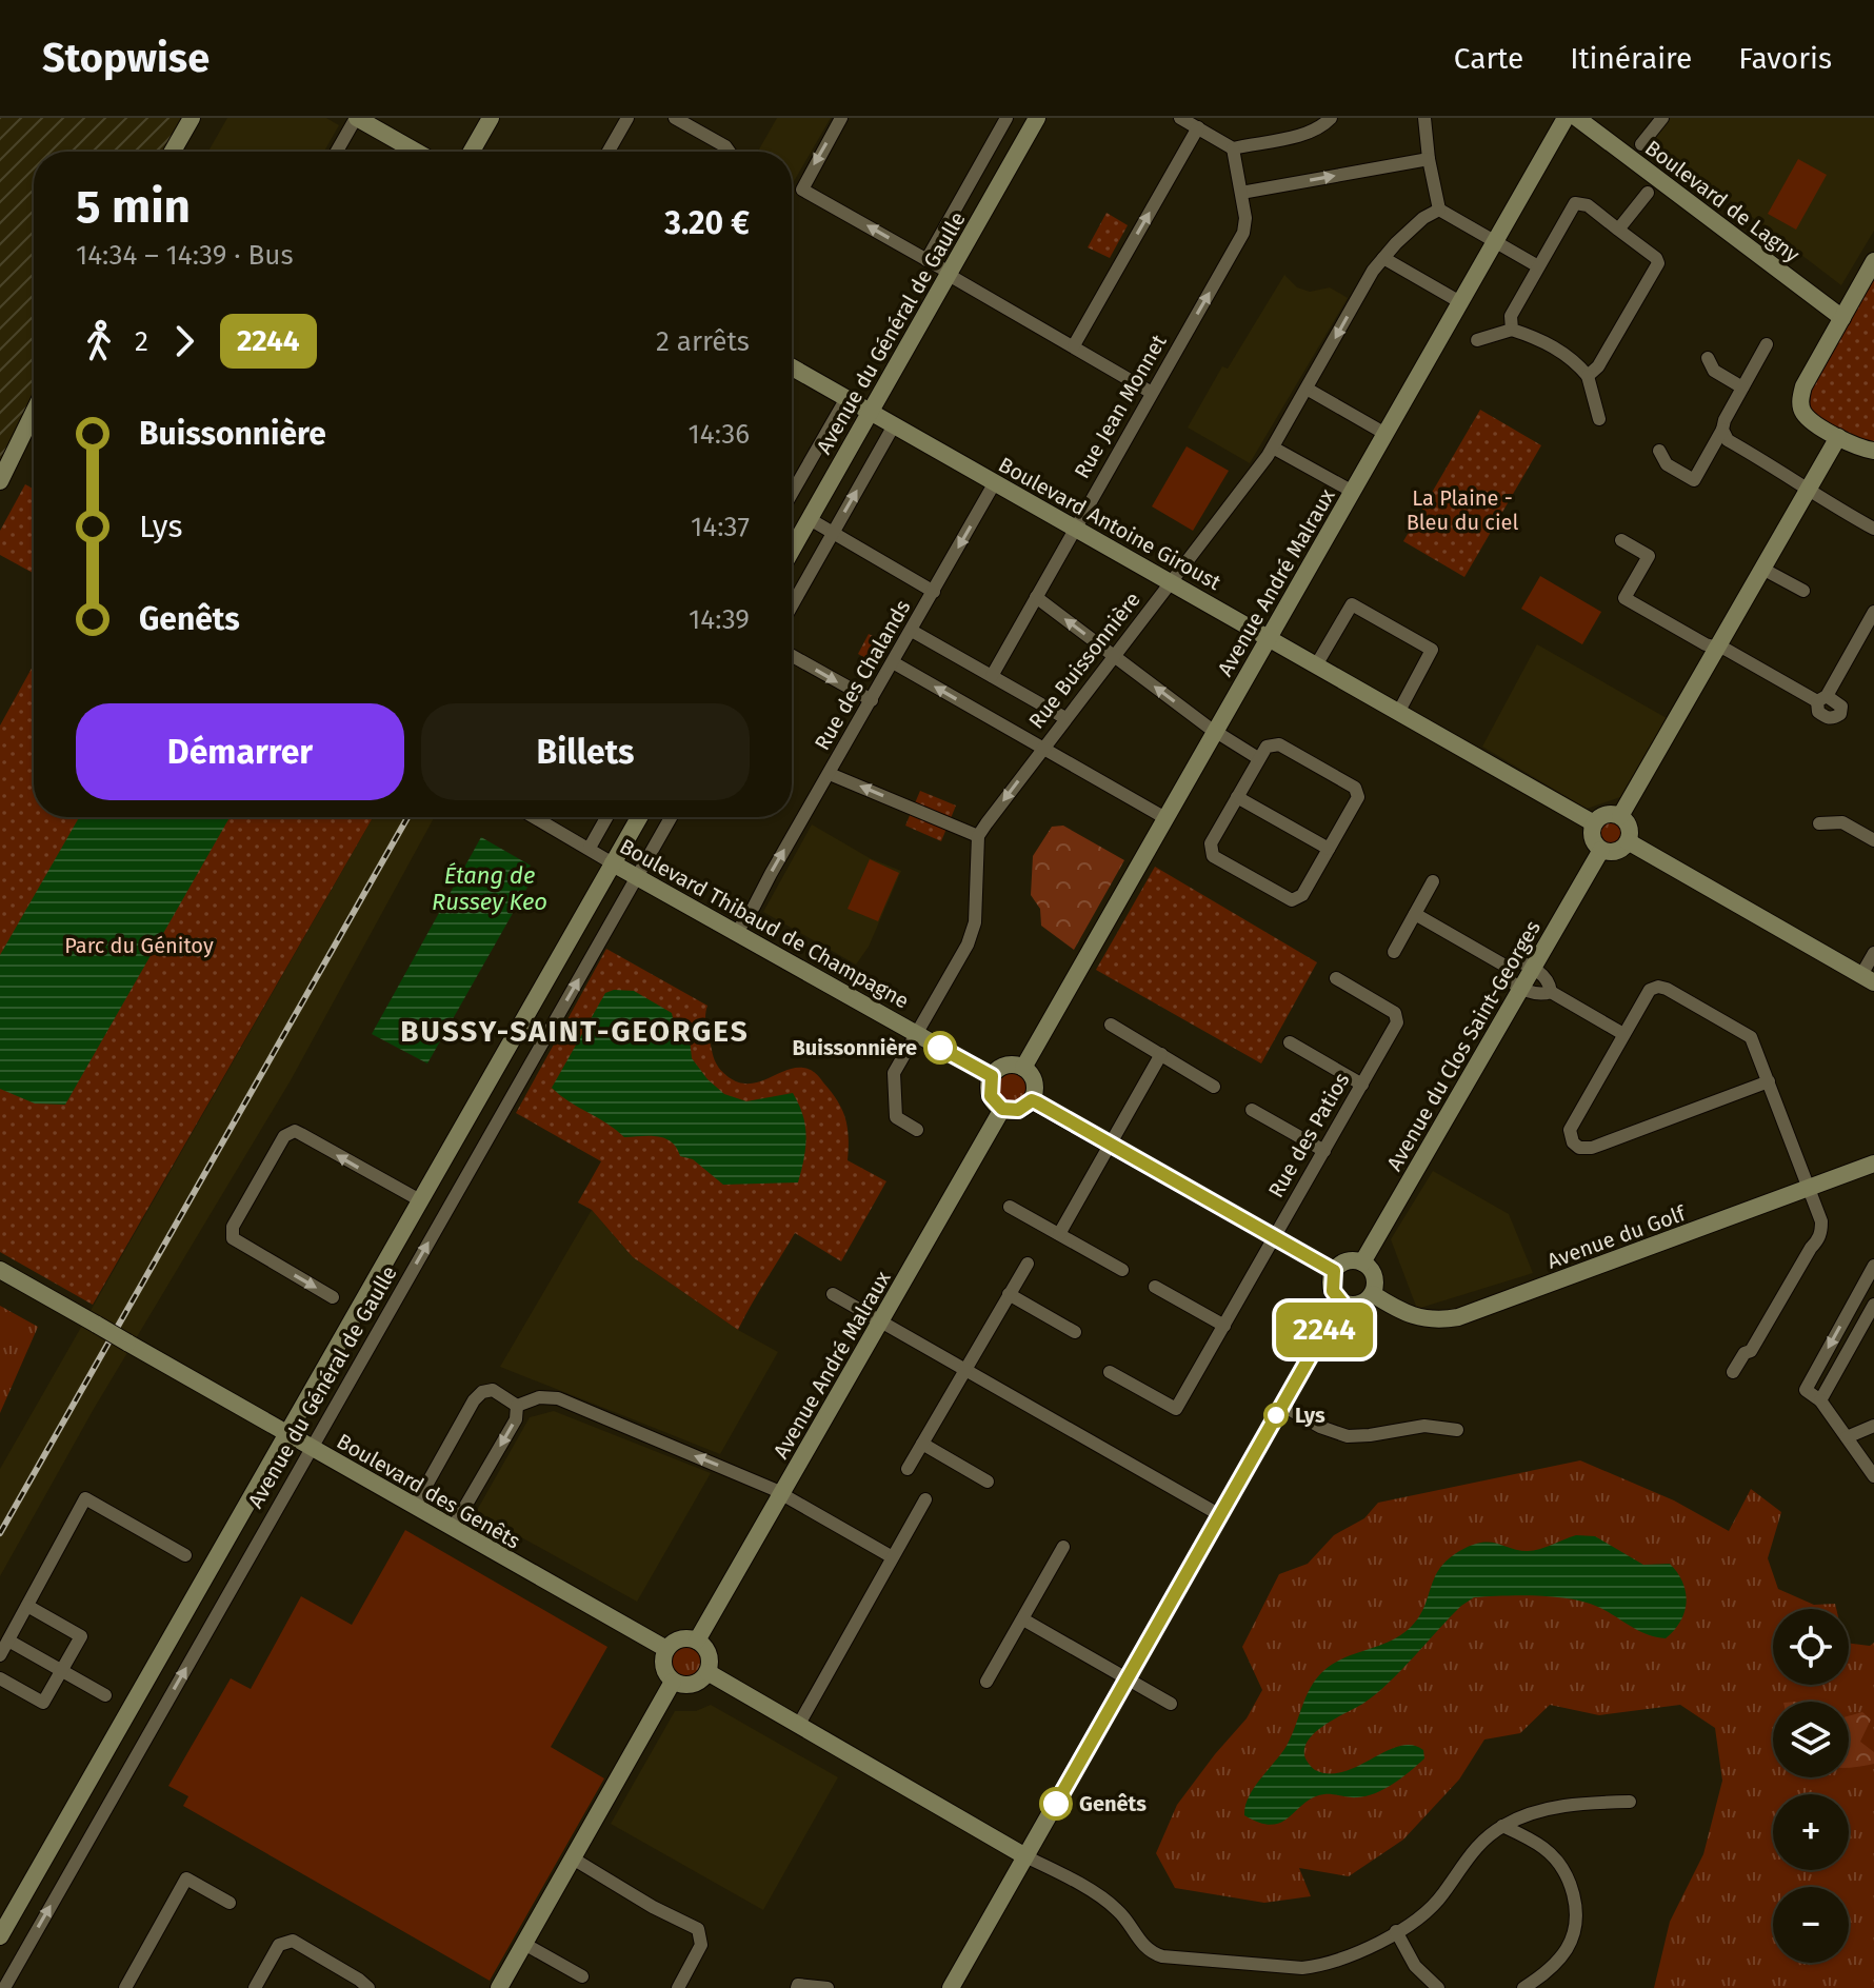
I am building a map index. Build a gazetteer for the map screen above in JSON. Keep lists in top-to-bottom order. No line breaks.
{"streets":{"street":["Boulevard de Lagny","Avenue du Général de Gaulle","Rue Jean Monnet","Boulevard Antoine Giroust","Avenue André Malraux","Rue Buissonnière","Rue des Chalands","Boulevard Thibaud de Champagne","Avenue du Clos Saint-Georges","Rue des Patios","Avenue du Golf","Boulevard des Genêts"]},"crossings":[["Avenue du Général de Gaulle","Boulevard Antoine Giroust"],["Avenue du Général de Gaulle","Boulevard Thibaud de Champagne"],["Avenue du Général de Gaulle","Boulevard des Genêts"],["Rue Jean Monnet","Boulevard Antoine Giroust"],["Boulevard Antoine Giroust","Avenue André Malraux"],["Boulevard Antoine Giroust","Rue Buissonnière"],["Boulevard Antoine Giroust","Rue des Chalands"],["Boulevard Antoine Giroust","Avenue du Clos Saint-Georges"],["Avenue André Malraux","Boulevard Thibaud de Champagne"],["Avenue André Malraux","Boulevard des Genêts"],["Rue des Chalands","Boulevard Thibaud de Champagne"],["Avenue du Clos Saint-Georges","Avenue du Golf"]],"districts":["BUSSY-SAINT-GEORGES"],"water":["Étang de Russey Keo"],"parks":["La Plaine - Bleu du ciel","Parc du Génitoy"],"places":["Buissonnière","Lys","Genêts"],"lines":["bus line 2244"],"page":{"header":"Stopwise","nav":["Carte","Itinéraire","Favoris"],"on_map":"2244","heading":["5 min","14:34 – 14:39 · Bus","3.20 €"],"legs":["2","2244","2 arrêts"],"list":[{"name":"Buissonnière","value":"14:36"},{"name":"Lys","value":"14:37"},{"name":"Genêts","value":"14:39"}],"buttons":["Démarrer","Billets"],"map_buttons":["+","−"]}}
